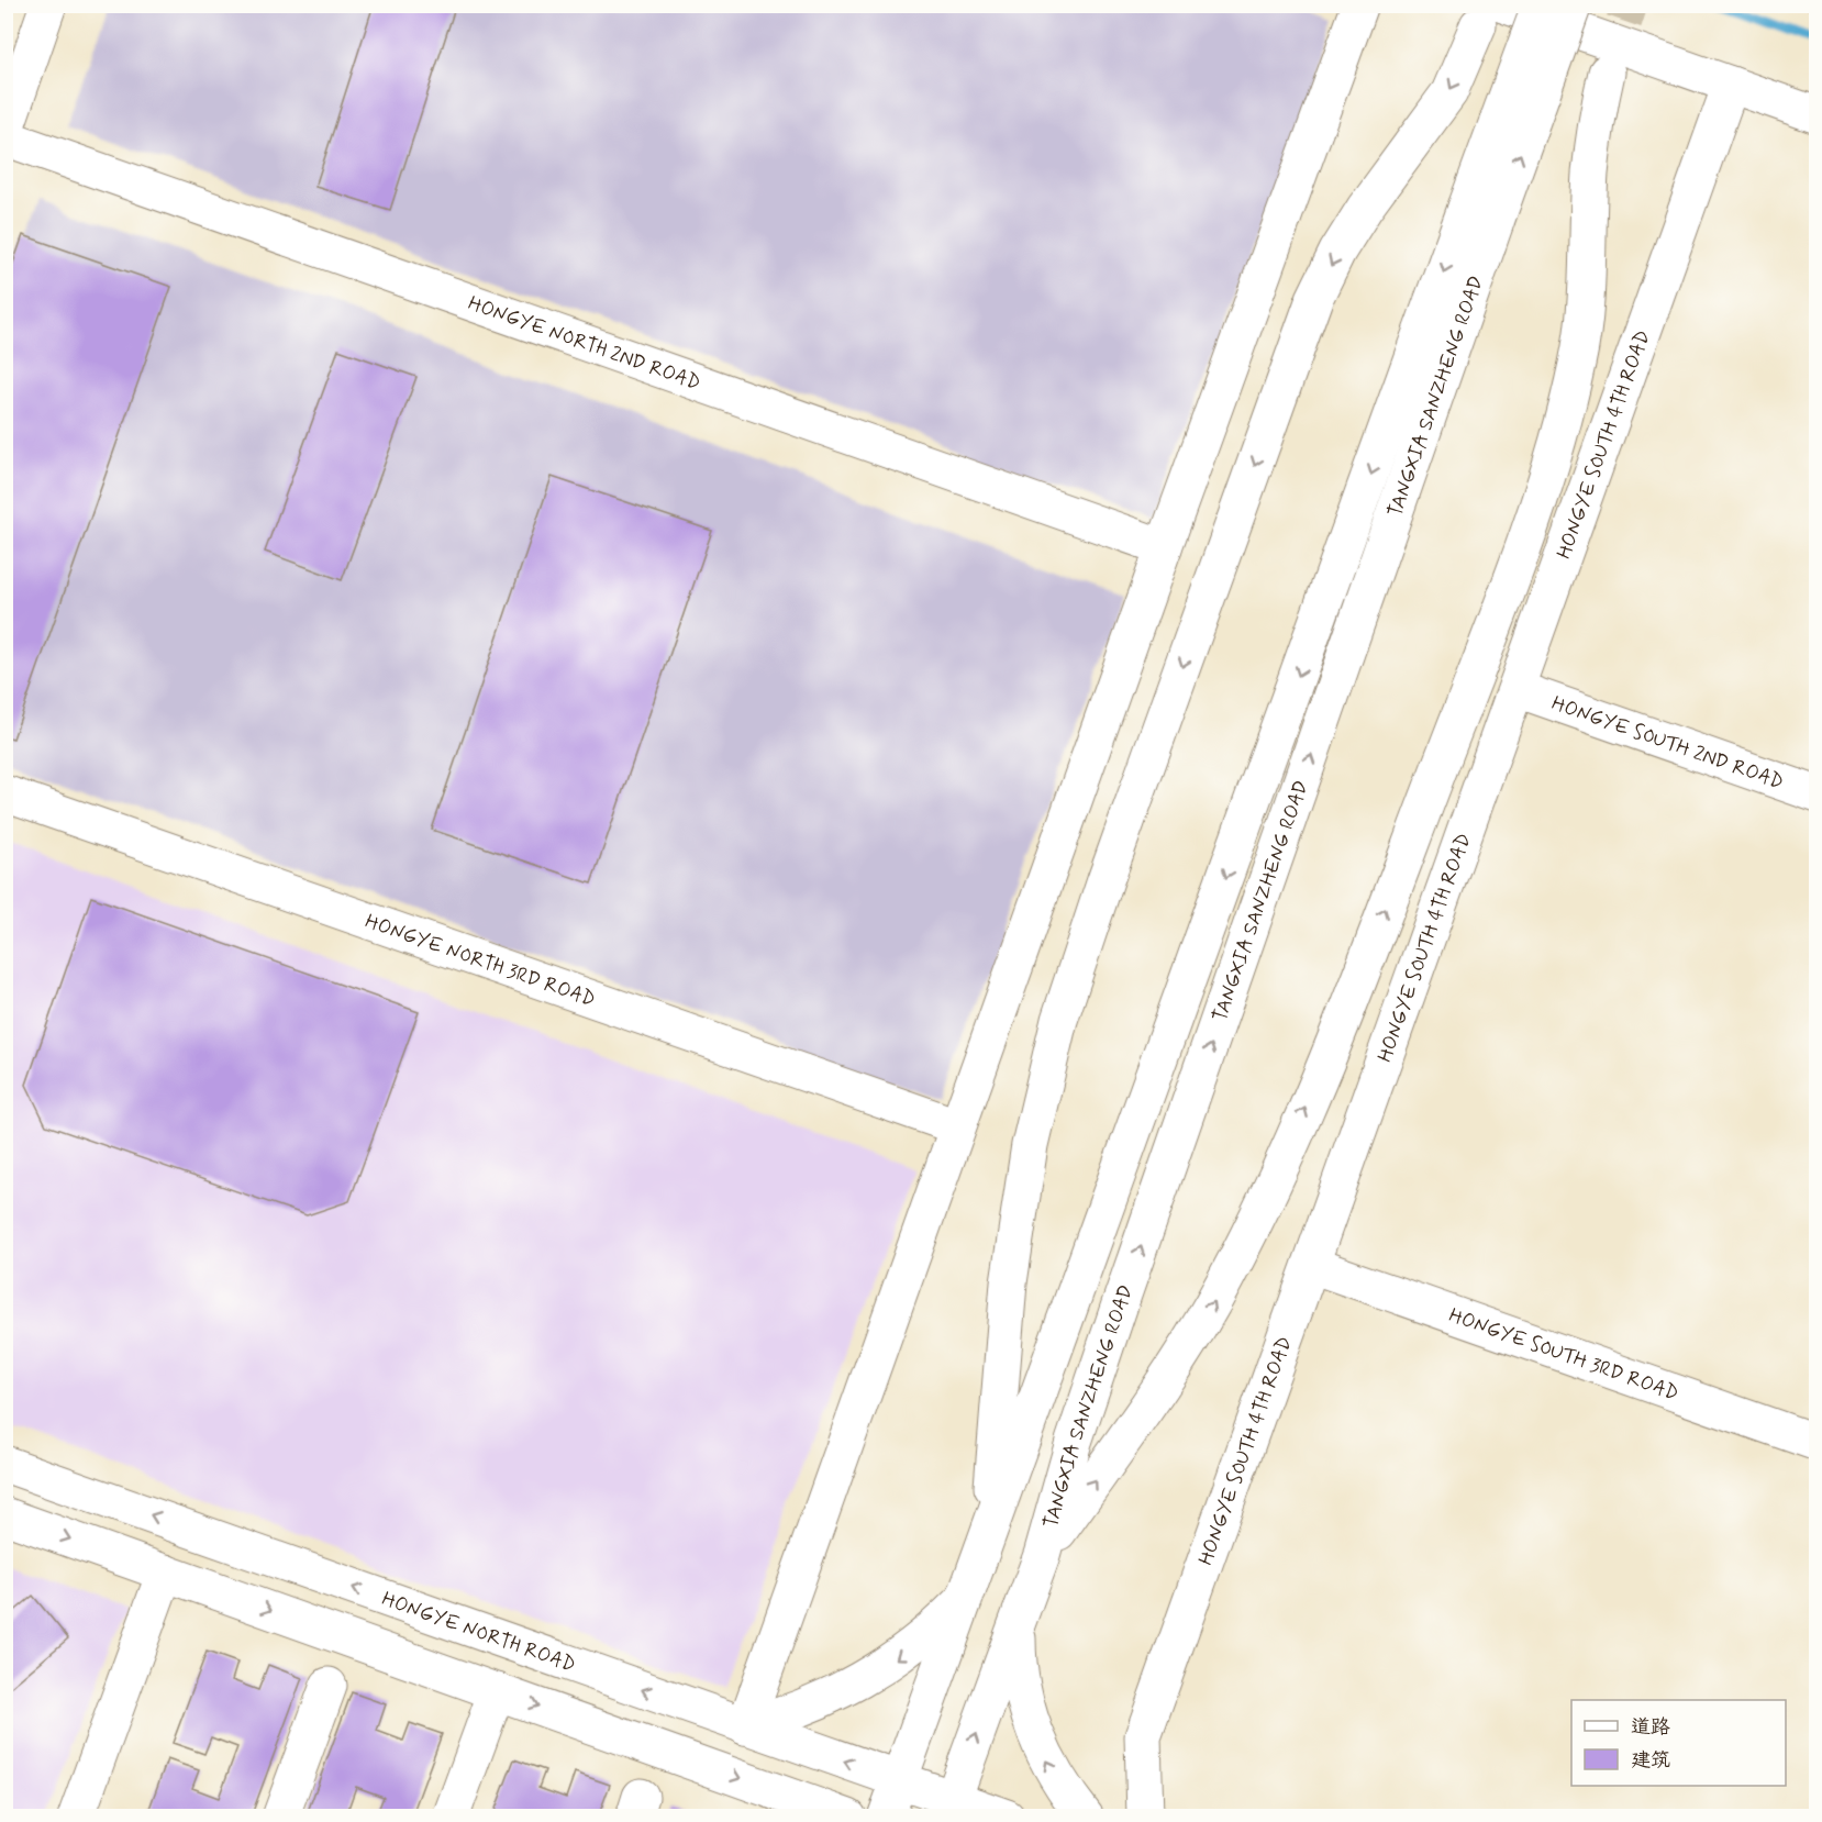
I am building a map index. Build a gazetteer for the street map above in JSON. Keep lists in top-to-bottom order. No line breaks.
{"streets":{"main road":["HONGYE NORTH 2ND ROAD","TANGXIA SANZHENG ROAD","HONGYE SOUTH 4TH ROAD","HONGYE SOUTH 2ND ROAD","HONGYE NORTH 3RD ROAD","HONGYE SOUTH 3RD ROAD","HONGYE NORTH ROAD"]},"crossings":[["TANGXIA SANZHENG ROAD","HONGYE NORTH ROAD"],["HONGYE SOUTH 4TH ROAD","HONGYE SOUTH 2ND ROAD"],["HONGYE SOUTH 4TH ROAD","HONGYE SOUTH 3RD ROAD"]],"legend":["道路","建筑"]}
